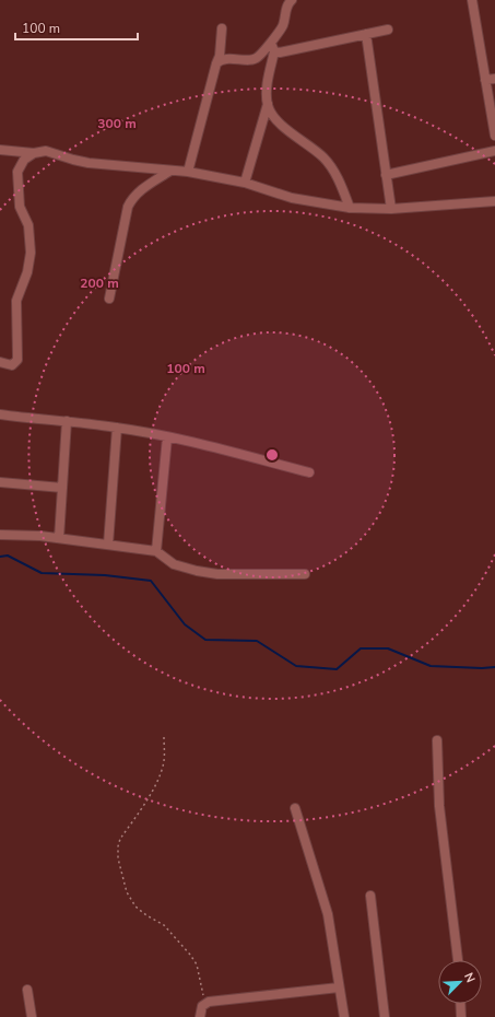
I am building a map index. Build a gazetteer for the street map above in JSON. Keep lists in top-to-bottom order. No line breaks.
{"scale_bar":"100 m","north":"top right","rings":["300 m","200 m","100 m"]}
